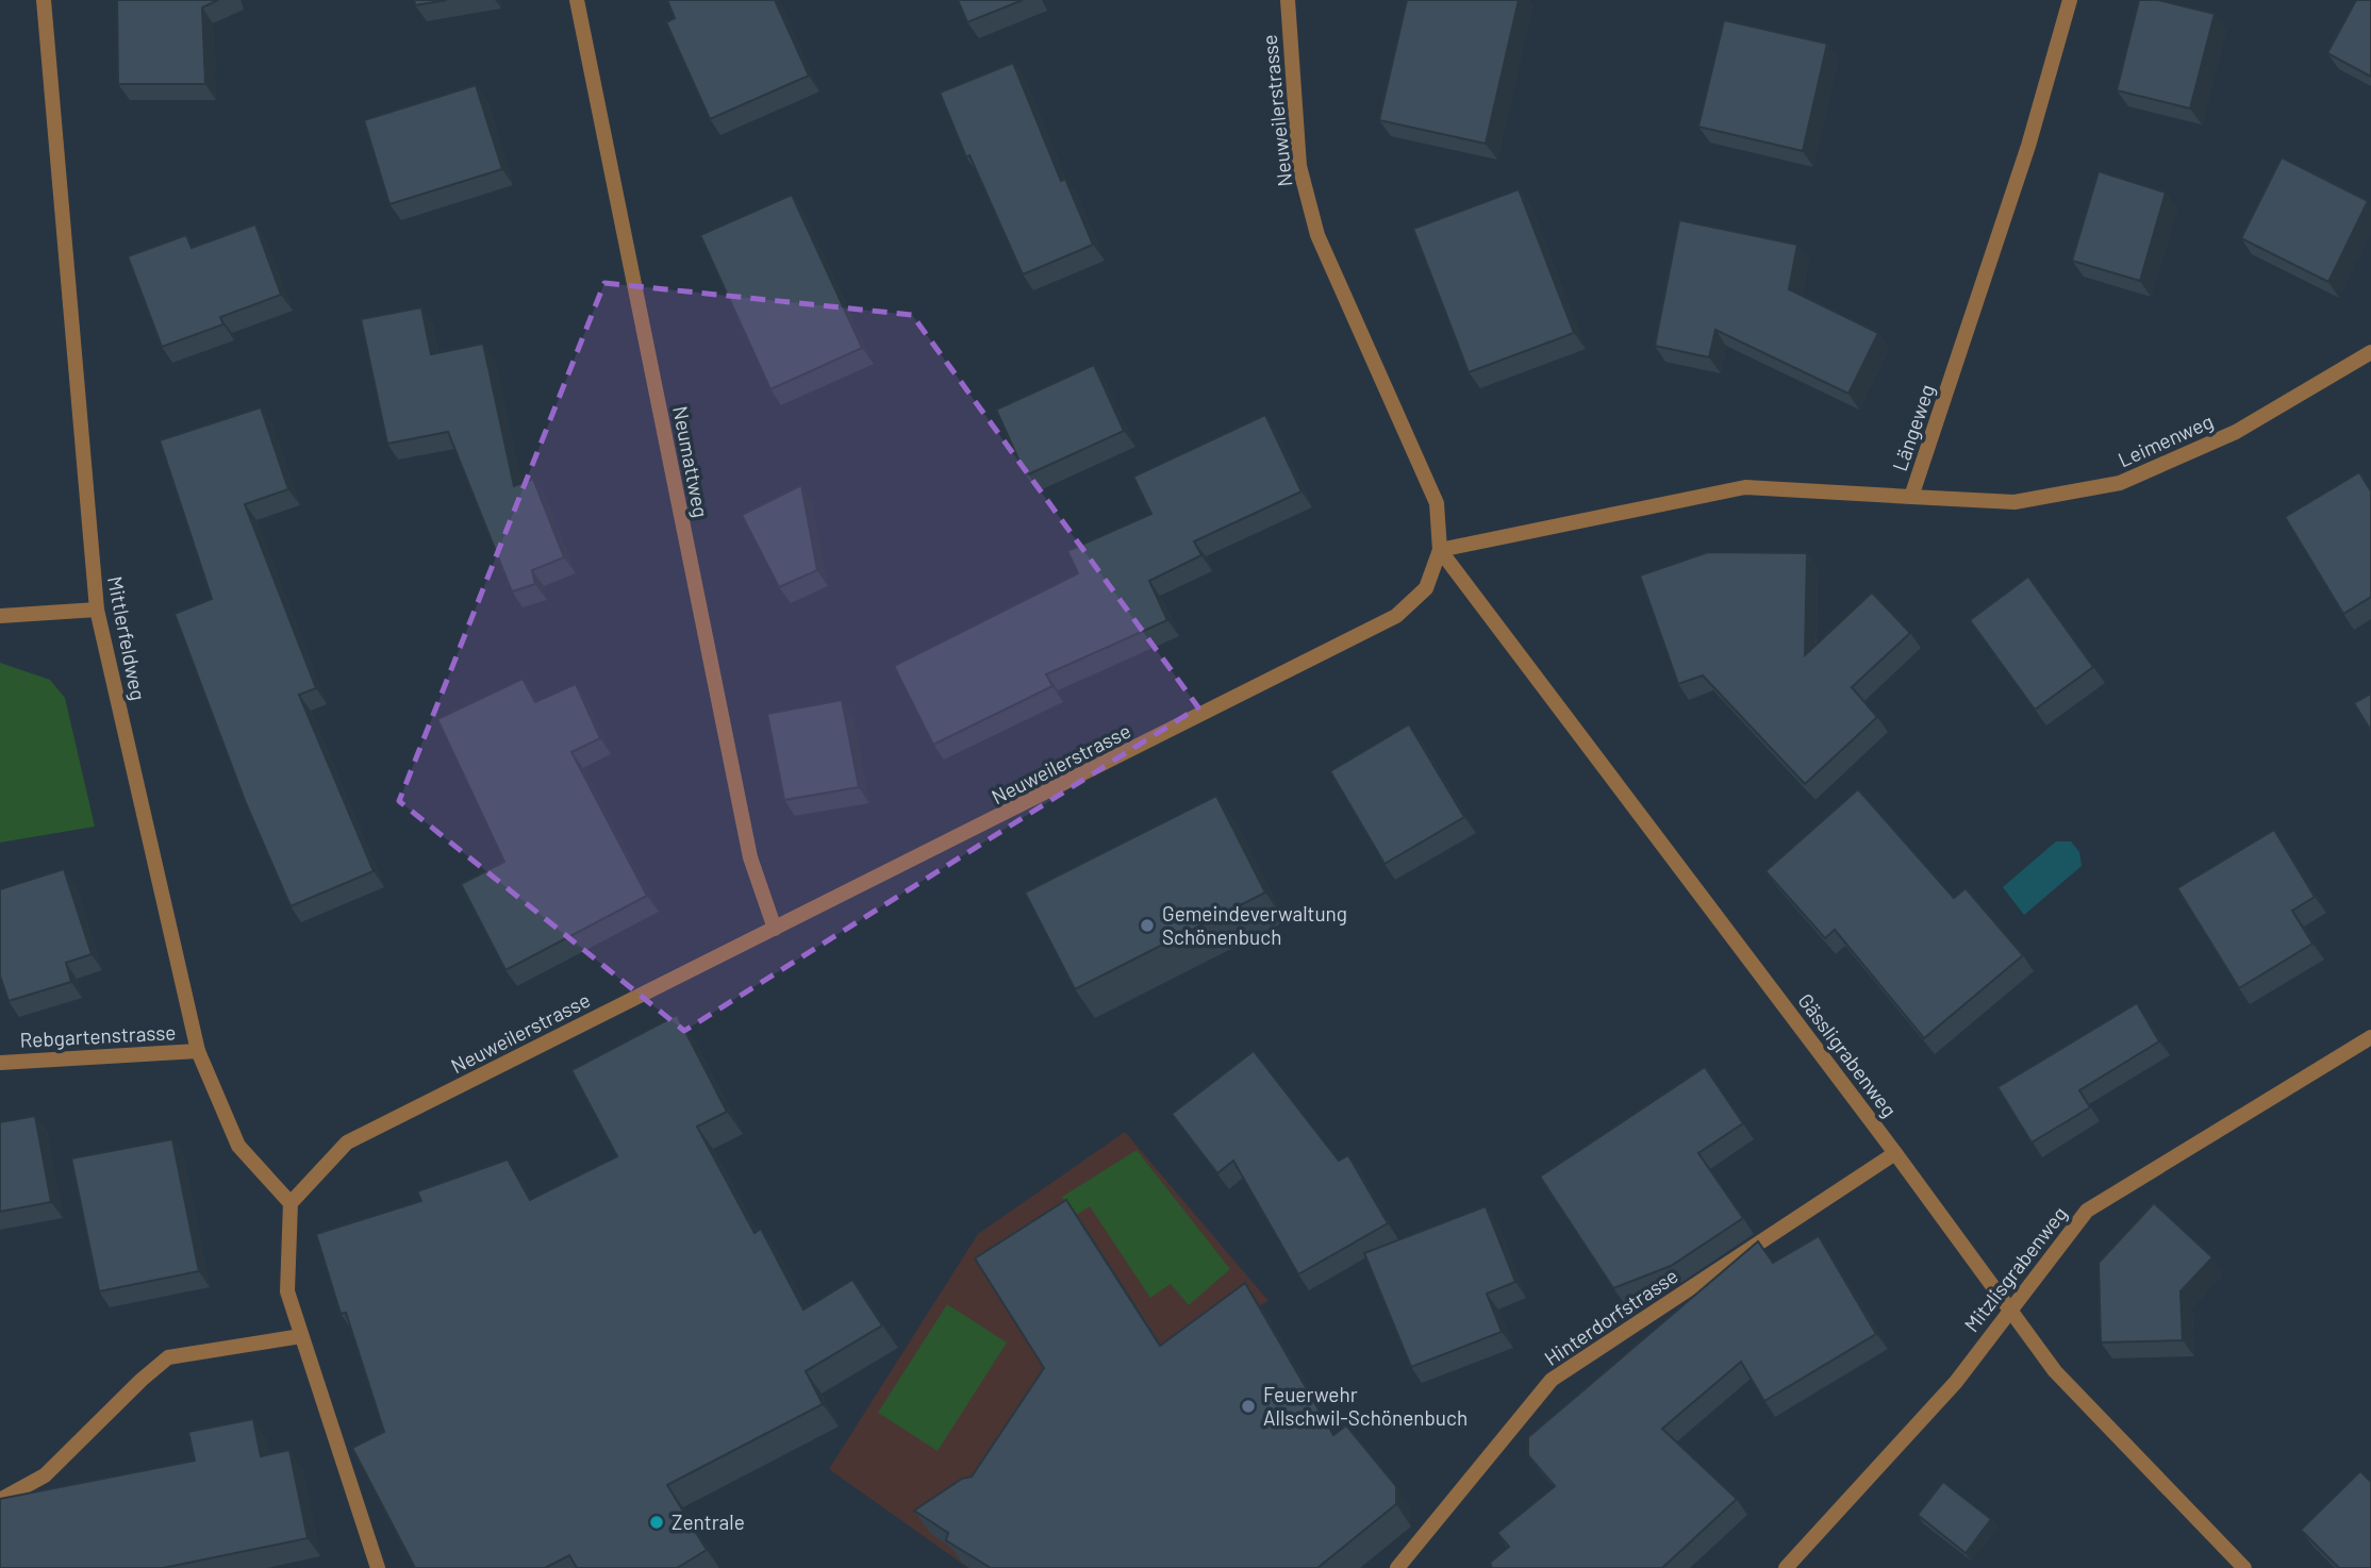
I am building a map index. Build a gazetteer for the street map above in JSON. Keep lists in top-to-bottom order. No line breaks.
{"streets":{"street":["Neuweilerstrasse","Längeweg","Leimenweg","Neumattweg","Mittlerfeldweg","Rebgartenstrasse","Gässligrabenweg","Mitzlisgrabenweg","Hinterdorfstrasse"]},"crossings":[["Neuweilerstrasse","Längeweg"],["Neuweilerstrasse","Neumattweg"],["Neuweilerstrasse","Mittlerfeldweg"],["Neuweilerstrasse","Gässligrabenweg"],["Längeweg","Leimenweg"],["Längeweg","Gässligrabenweg"],["Mittlerfeldweg","Rebgartenstrasse"],["Gässligrabenweg","Mitzlisgrabenweg"],["Gässligrabenweg","Hinterdorfstrasse"]],"places":["Gemeindeverwaltung Schönenbuch","Feuerwehr Allschwil-Schönenbuch","Zentrale"]}
